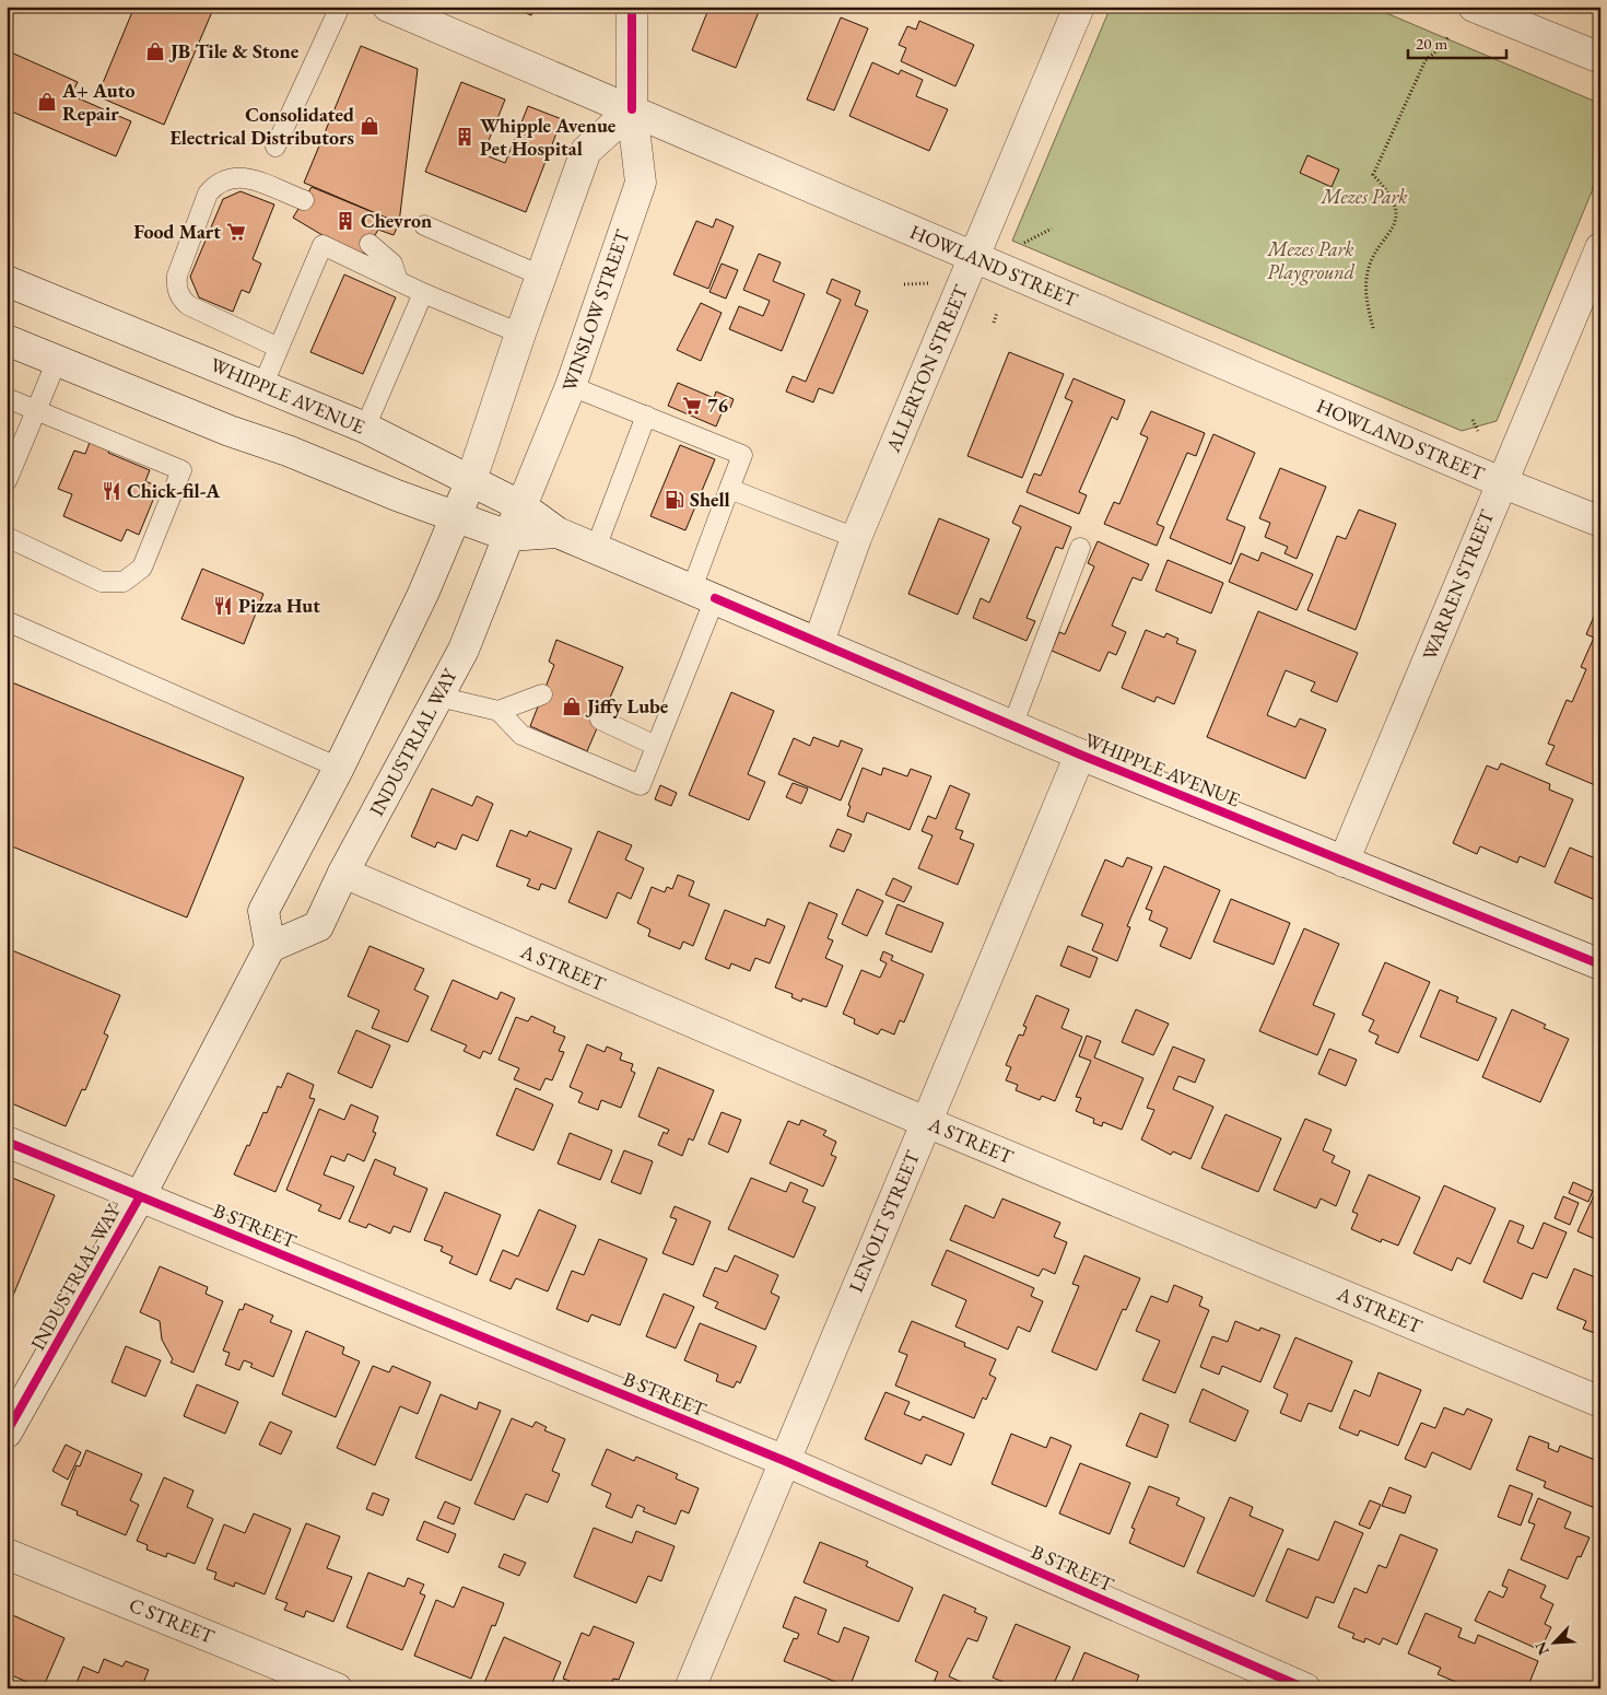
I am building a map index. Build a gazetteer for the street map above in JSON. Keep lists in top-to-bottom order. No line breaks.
{"streets":{"street":["HOWLAND STREET","WINSLOW STREET","ALLERTON STREET","WHIPPLE AVENUE","WARREN STREET","INDUSTRIAL WAY","A STREET","LENOLT STREET","B STREET","C STREET"]},"crossings":[["HOWLAND STREET","WINSLOW STREET"],["HOWLAND STREET","ALLERTON STREET"],["HOWLAND STREET","WARREN STREET"],["WINSLOW STREET","WHIPPLE AVENUE"],["WINSLOW STREET","INDUSTRIAL WAY"],["ALLERTON STREET","WHIPPLE AVENUE"],["WHIPPLE AVENUE","WARREN STREET"],["WHIPPLE AVENUE","INDUSTRIAL WAY"],["WHIPPLE AVENUE","LENOLT STREET"],["INDUSTRIAL WAY","A STREET"],["INDUSTRIAL WAY","B STREET"],["A STREET","LENOLT STREET"],["LENOLT STREET","B STREET"]],"parks":["Mezes Park","Mezes Park Playground"],"places":{"shop":["JB Tile & Stone","A+ Auto Repair","Consolidated Electrical Distributors","Jiffy Lube"],"building":["Whipple Avenue Pet Hospital","Chevron"],"supermarket":["Food Mart","76"],"restaurant":["Chick-fil-A","Pizza Hut"],"fuel station":["Shell"]},"scale_bar":"20 m","north":"bottom left"}
